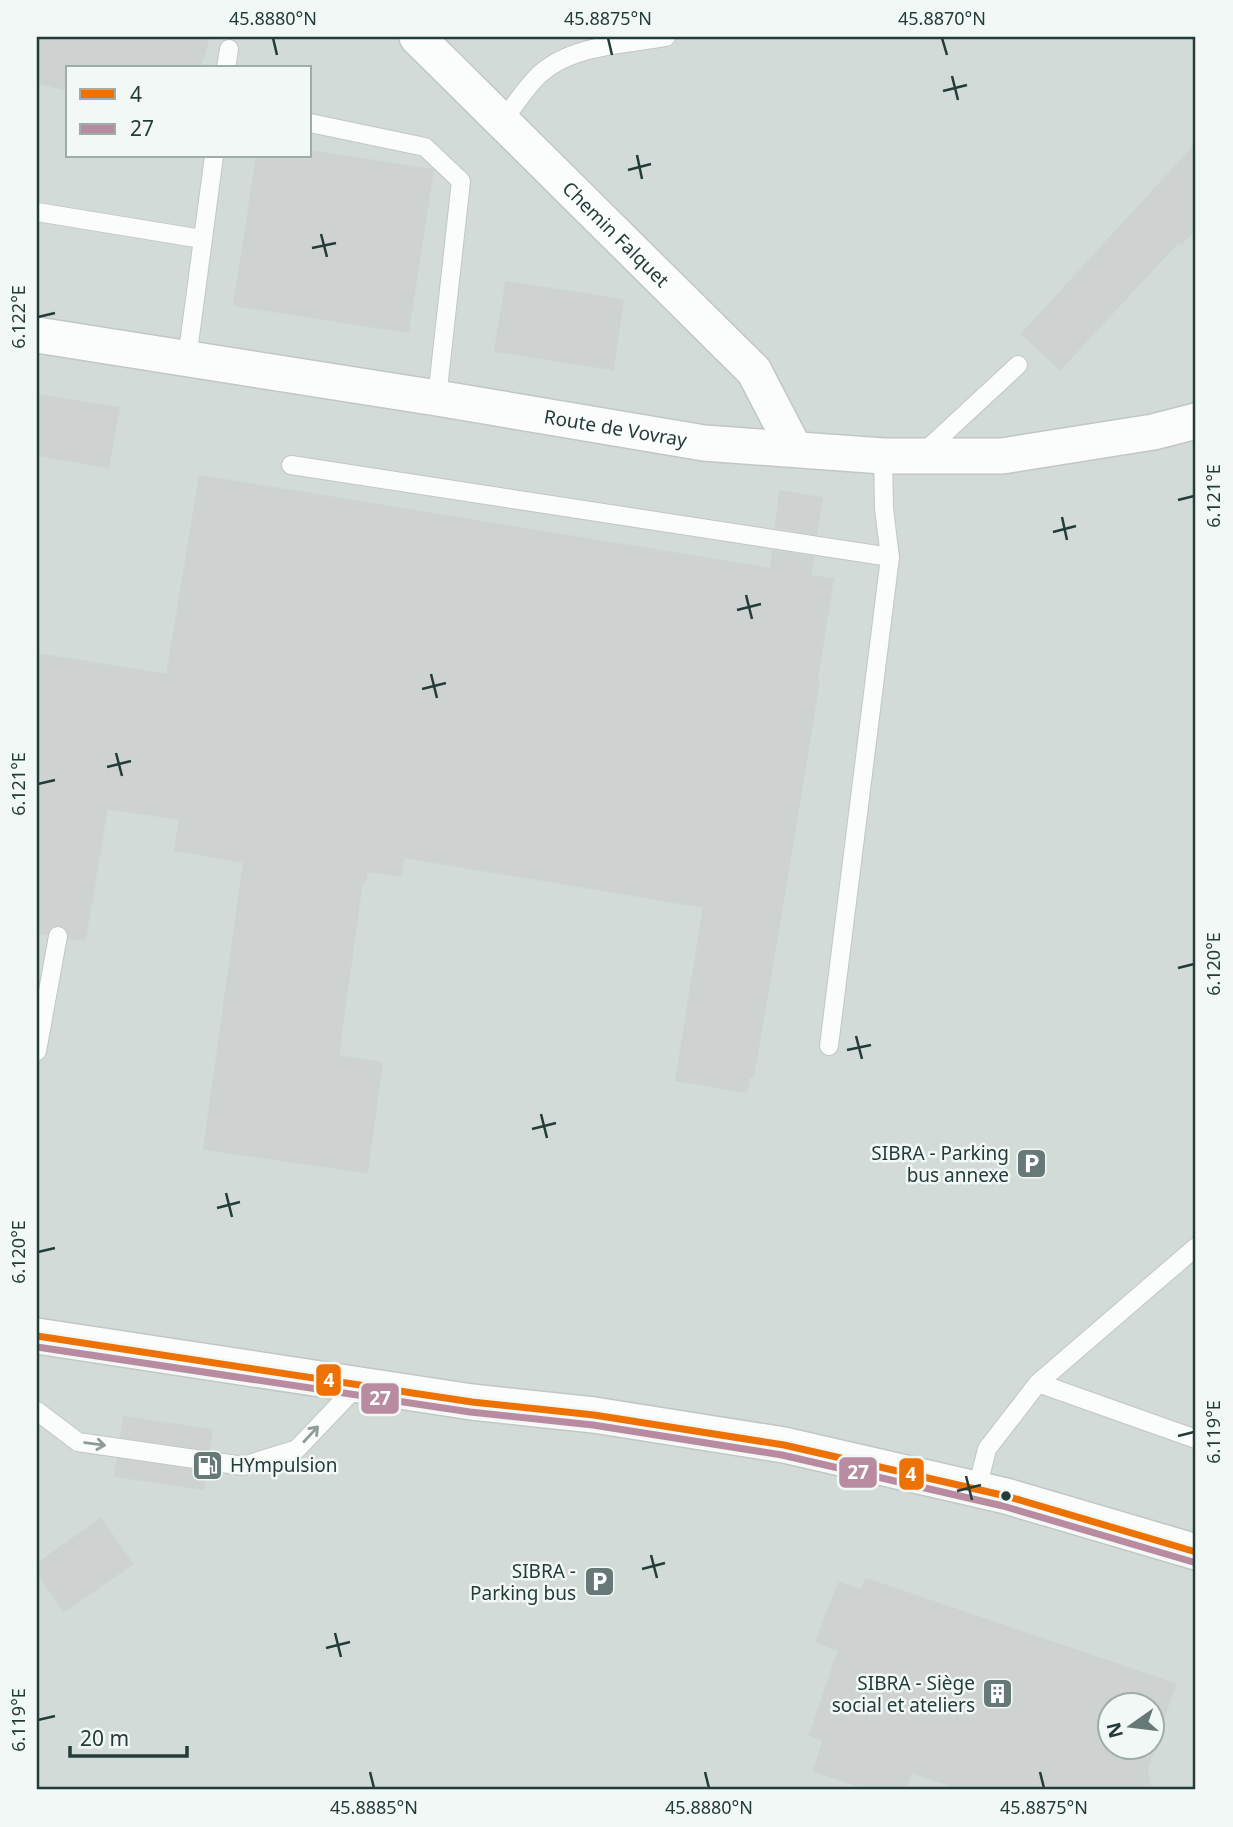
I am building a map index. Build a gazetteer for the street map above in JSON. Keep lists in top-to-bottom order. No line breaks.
{"streets":{"street":["Chemin Falquet","Route de Vovray"]},"crossings":[["Chemin Falquet","Route de Vovray"]],"places":{"parking":["SIBRA - Parking bus annexe","SIBRA - Parking bus"],"fuel station":["HYmpulsion"],"building":["SIBRA - Siège social et ateliers"]},"lines":["transit line 4","transit line 27"],"legend":["4","27"],"scale_bar":"20 m","north":"left","coordinates":["45.8880°N","45.8875°N","45.8870°N","6.122°E","6.121°E","6.120°E","6.119°E","45.8885°N"]}
